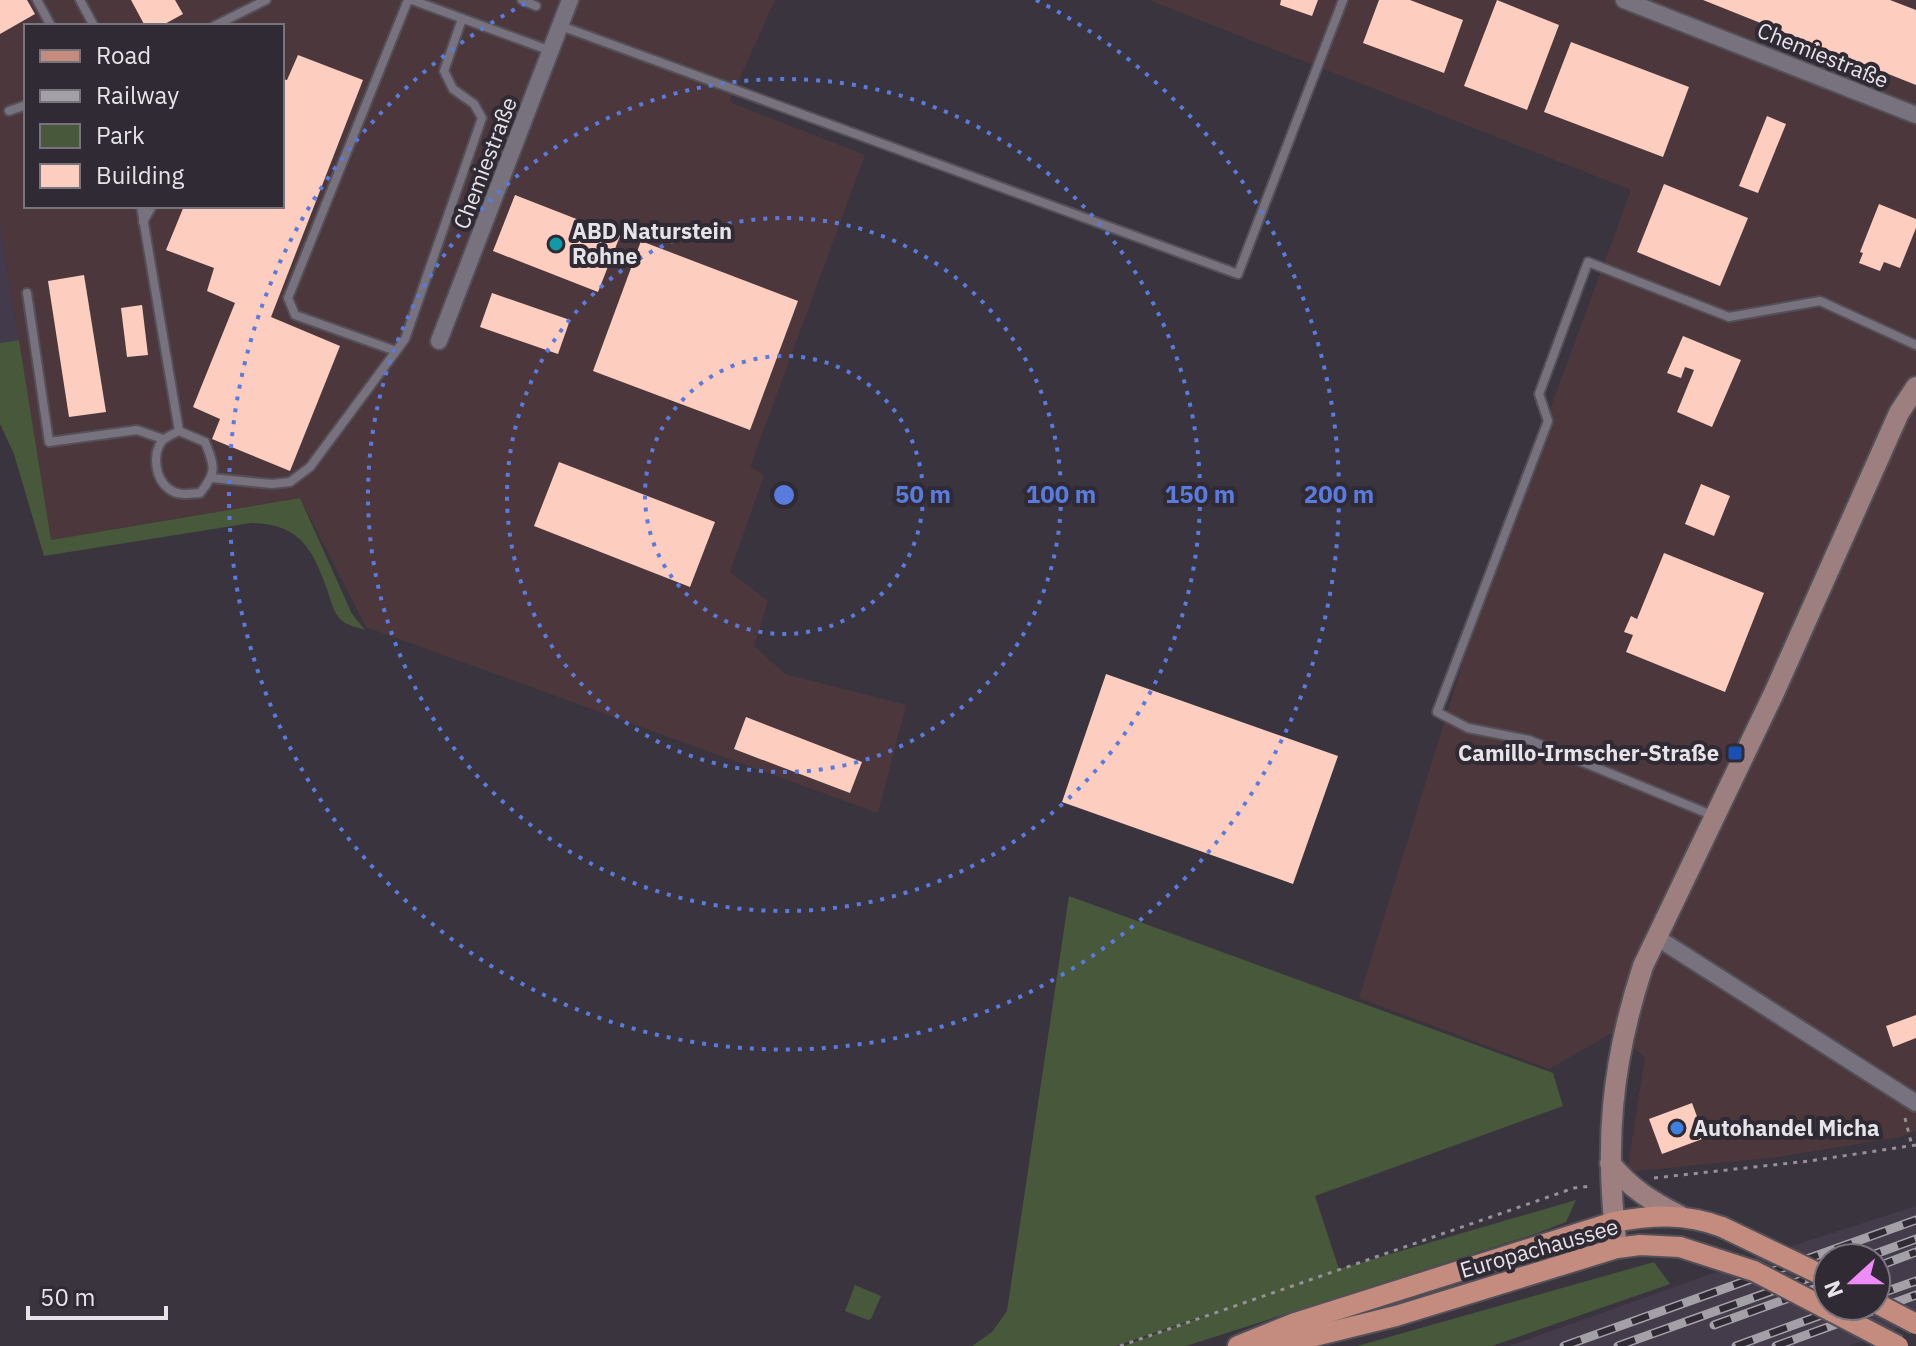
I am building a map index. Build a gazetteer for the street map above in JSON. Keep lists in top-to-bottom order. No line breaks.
{"streets":{"main road":["Europachaussee"],"street":["Chemiestraße"]},"places":{"other":["ABD Naturstein Rohne","Autohandel Micha"],"transit":["Camillo-Irmscher-Straße"]},"legend":["Road","Railway","Park","Building"],"scale_bar":"50 m","north":"left","rings":["50 m","100 m","150 m","200 m"]}
